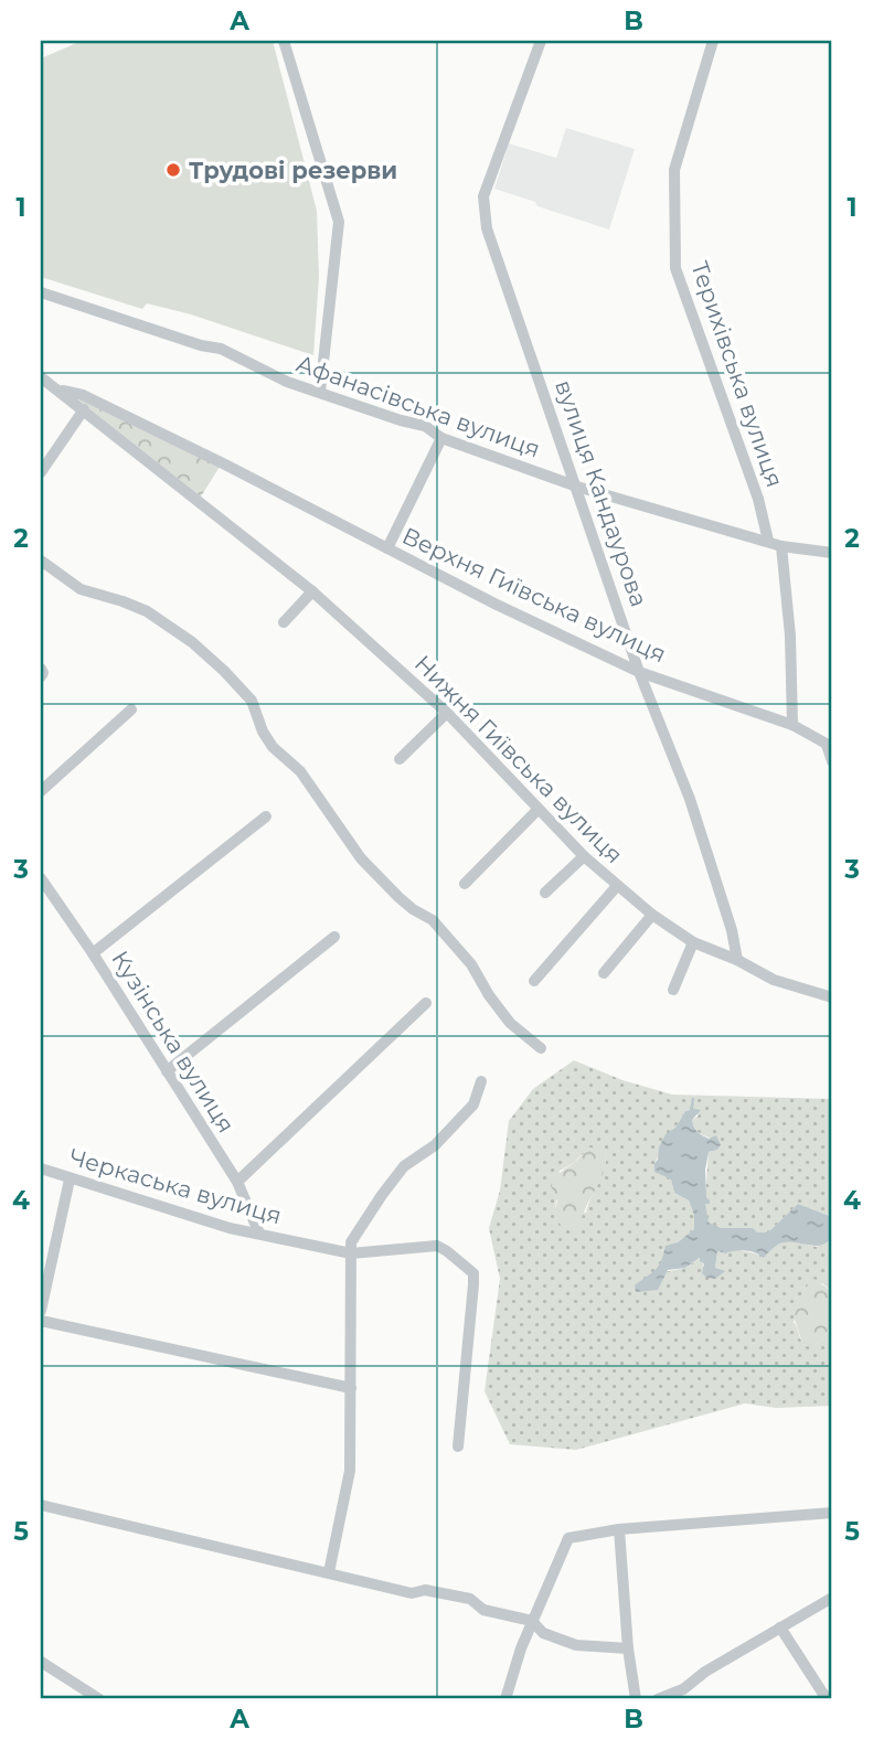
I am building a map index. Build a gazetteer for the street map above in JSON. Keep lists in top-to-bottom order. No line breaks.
{"streets":{"street":["Терихівська вулиця","Афанасівська вулиця","вулиця Кандаурова","Верхня Гиївська вулиця","Нижня Гиївська вулиця","Кузінська вулиця","Черкаська вулиця"]},"crossings":[["Терихівська вулиця","Афанасівська вулиця"],["Афанасівська вулиця","вулиця Кандаурова"],["вулиця Кандаурова","Верхня Гиївська вулиця"],["вулиця Кандаурова","Нижня Гиївська вулиця"],["Верхня Гиївська вулиця","Нижня Гиївська вулиця"],["Кузінська вулиця","Черкаська вулиця"]],"places":["Трудові резерви"],"grid":{"columns":["A","B"],"rows":["1","2","3","4","5"]}}
